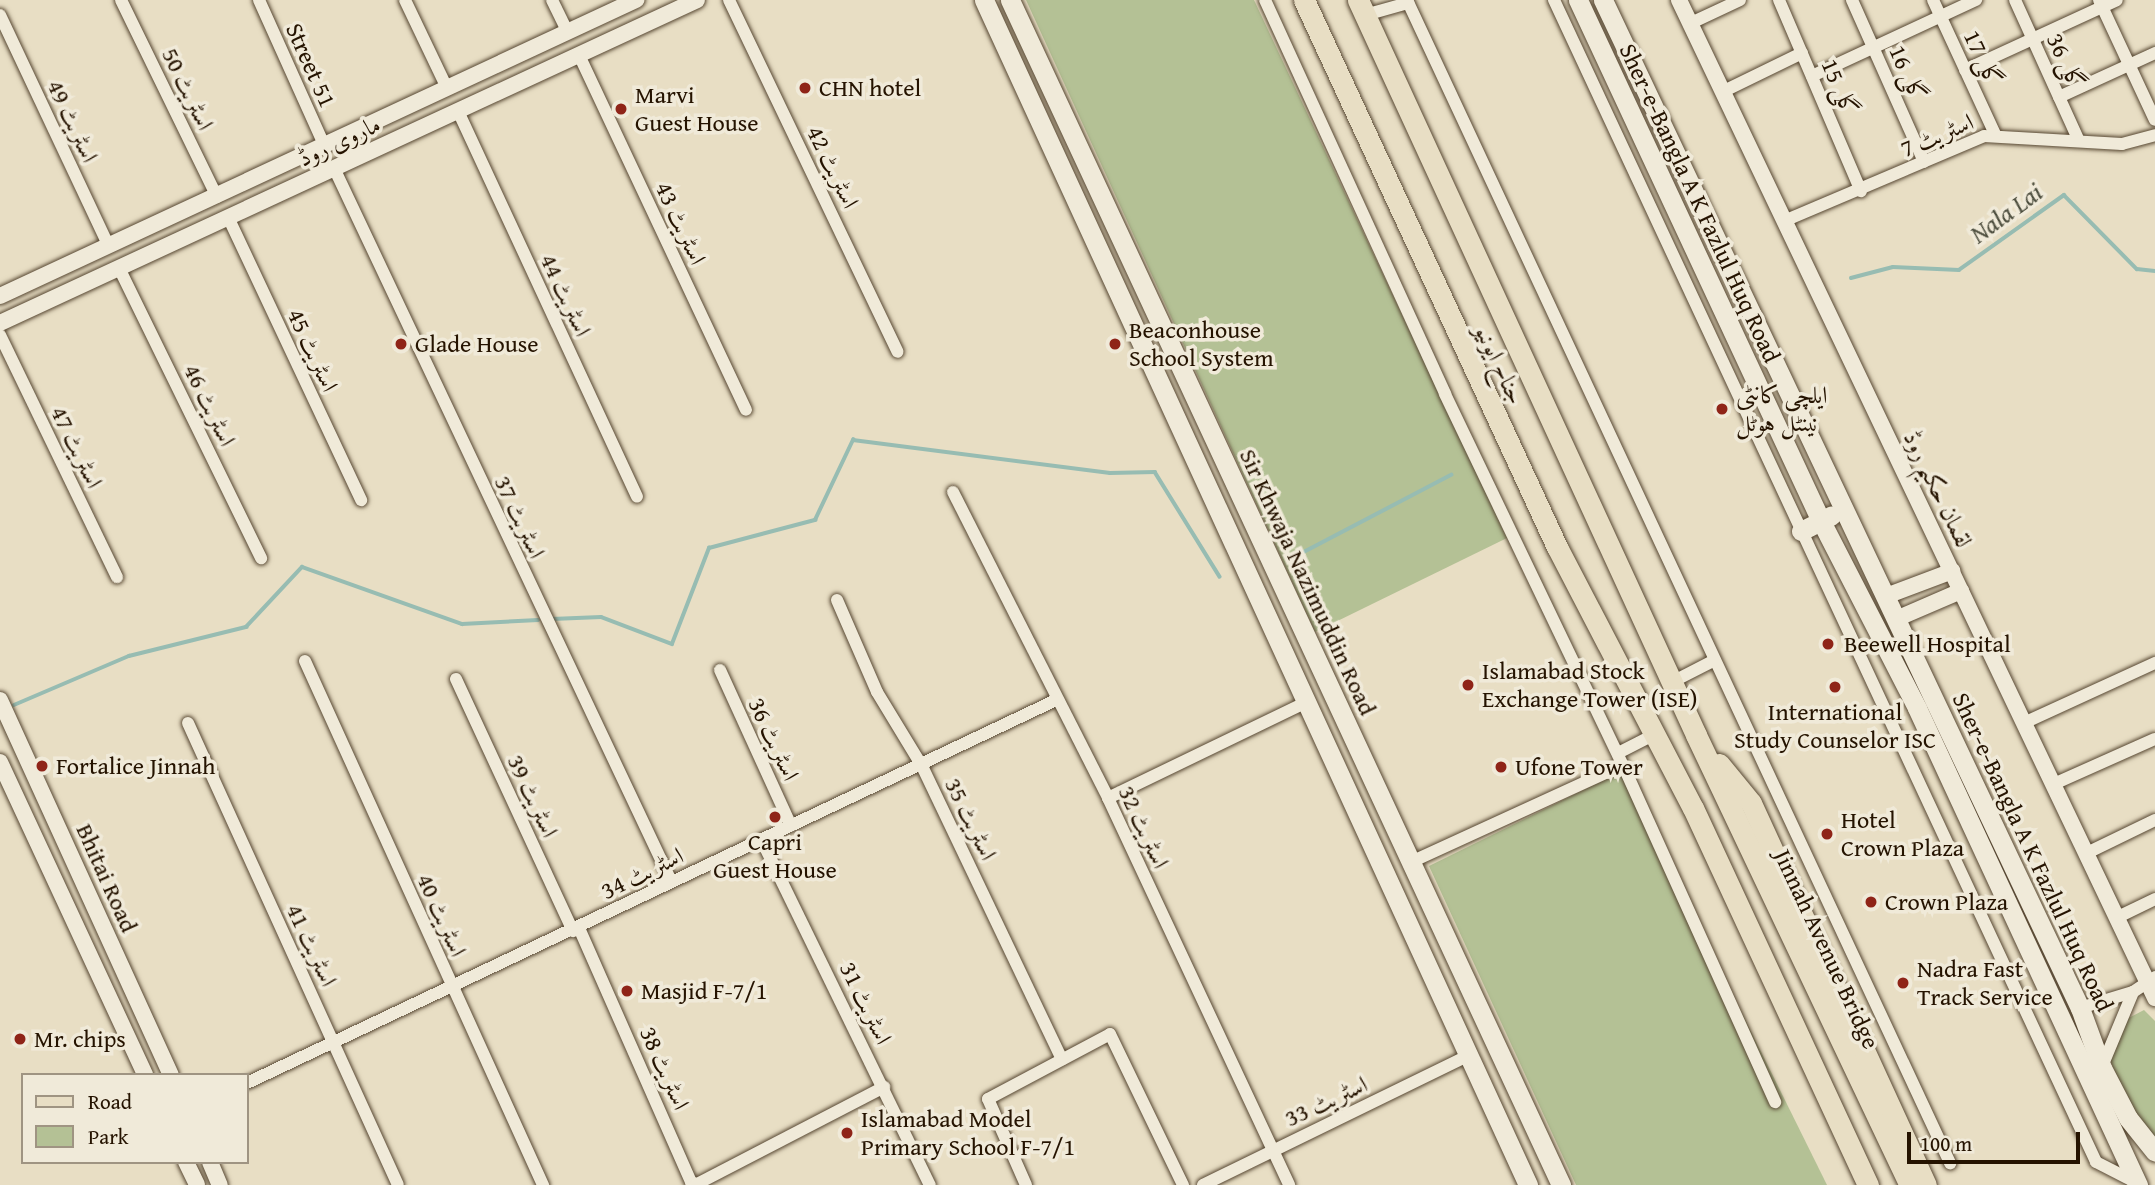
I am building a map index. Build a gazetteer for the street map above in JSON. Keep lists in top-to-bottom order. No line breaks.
{"streets":{"main road":["Sher-e-Bangla A K Fazlul Huq Road","جناح ایونیو","Sir Khwaja Nazimuddin Road","Jinnah Avenue Bridge"],"street":["گلی 17","گلی 36","Street 51","گلی 16","گلی 15","اسٹریٹ 50","اسٹریٹ 49","اسٹریٹ 7","ماروی روڈ","اسٹریٹ 42","اسٹریٹ 43","اسٹریٹ 44","اسٹریٹ 45","اسٹریٹ 46","اسٹریٹ 47","لقمان حکیم روڈ","اسٹریٹ 37","اسٹریٹ 36","اسٹریٹ 39","اسٹریٹ 35","اسٹریٹ 32","اسٹریٹ 34","Bhitai Road","اسٹریٹ 40","اسٹریٹ 41","اسٹریٹ 31","اسٹریٹ 38","اسٹریٹ 33"]},"crossings":[["گلی 17","اسٹریٹ 7"],["گلی 36","اسٹریٹ 7"],["Street 51","ماروی روڈ"],["گلی 16","اسٹریٹ 7"],["گلی 15","اسٹریٹ 7"],["اسٹریٹ 50","ماروی روڈ"],["اسٹریٹ 49","ماروی روڈ"],["اسٹریٹ 7","لقمان حکیم روڈ"],["ماروی روڈ","اسٹریٹ 43"],["ماروی روڈ","اسٹریٹ 44"],["ماروی روڈ","اسٹریٹ 45"],["ماروی روڈ","اسٹریٹ 46"],["ماروی روڈ","اسٹریٹ 37"],["جناح ایونیو","Jinnah Avenue Bridge"],["اسٹریٹ 37","اسٹریٹ 34"],["Sir Khwaja Nazimuddin Road","اسٹریٹ 33"],["اسٹریٹ 36","اسٹریٹ 34"],["اسٹریٹ 39","اسٹریٹ 34"],["اسٹریٹ 39","اسٹریٹ 38"],["اسٹریٹ 35","اسٹریٹ 34"],["اسٹریٹ 32","اسٹریٹ 34"],["اسٹریٹ 32","اسٹریٹ 33"],["اسٹریٹ 34","اسٹریٹ 40"],["اسٹریٹ 34","اسٹریٹ 41"],["اسٹریٹ 34","اسٹریٹ 31"],["اسٹریٹ 34","اسٹریٹ 38"]],"water":["Nala Lai"],"places":["CHN hotel","Marvi Guest House","Glade House","Beaconhouse School System","ایلچی کانٹی نینٹل ہوٹل","Beewell Hospital","Islamabad Stock Exchange Tower (ISE)","International Study Counselor ISC","Fortalice Jinnah","Ufone Tower","Capri Guest House","Hotel Crown Plaza","Crown Plaza","Nadra Fast Track Service","Masjid F-7/1","Mr. chips","Islamabad Model Primary School F-7/1"],"legend":["Road","Park"],"scale_bar":"100 m"}
